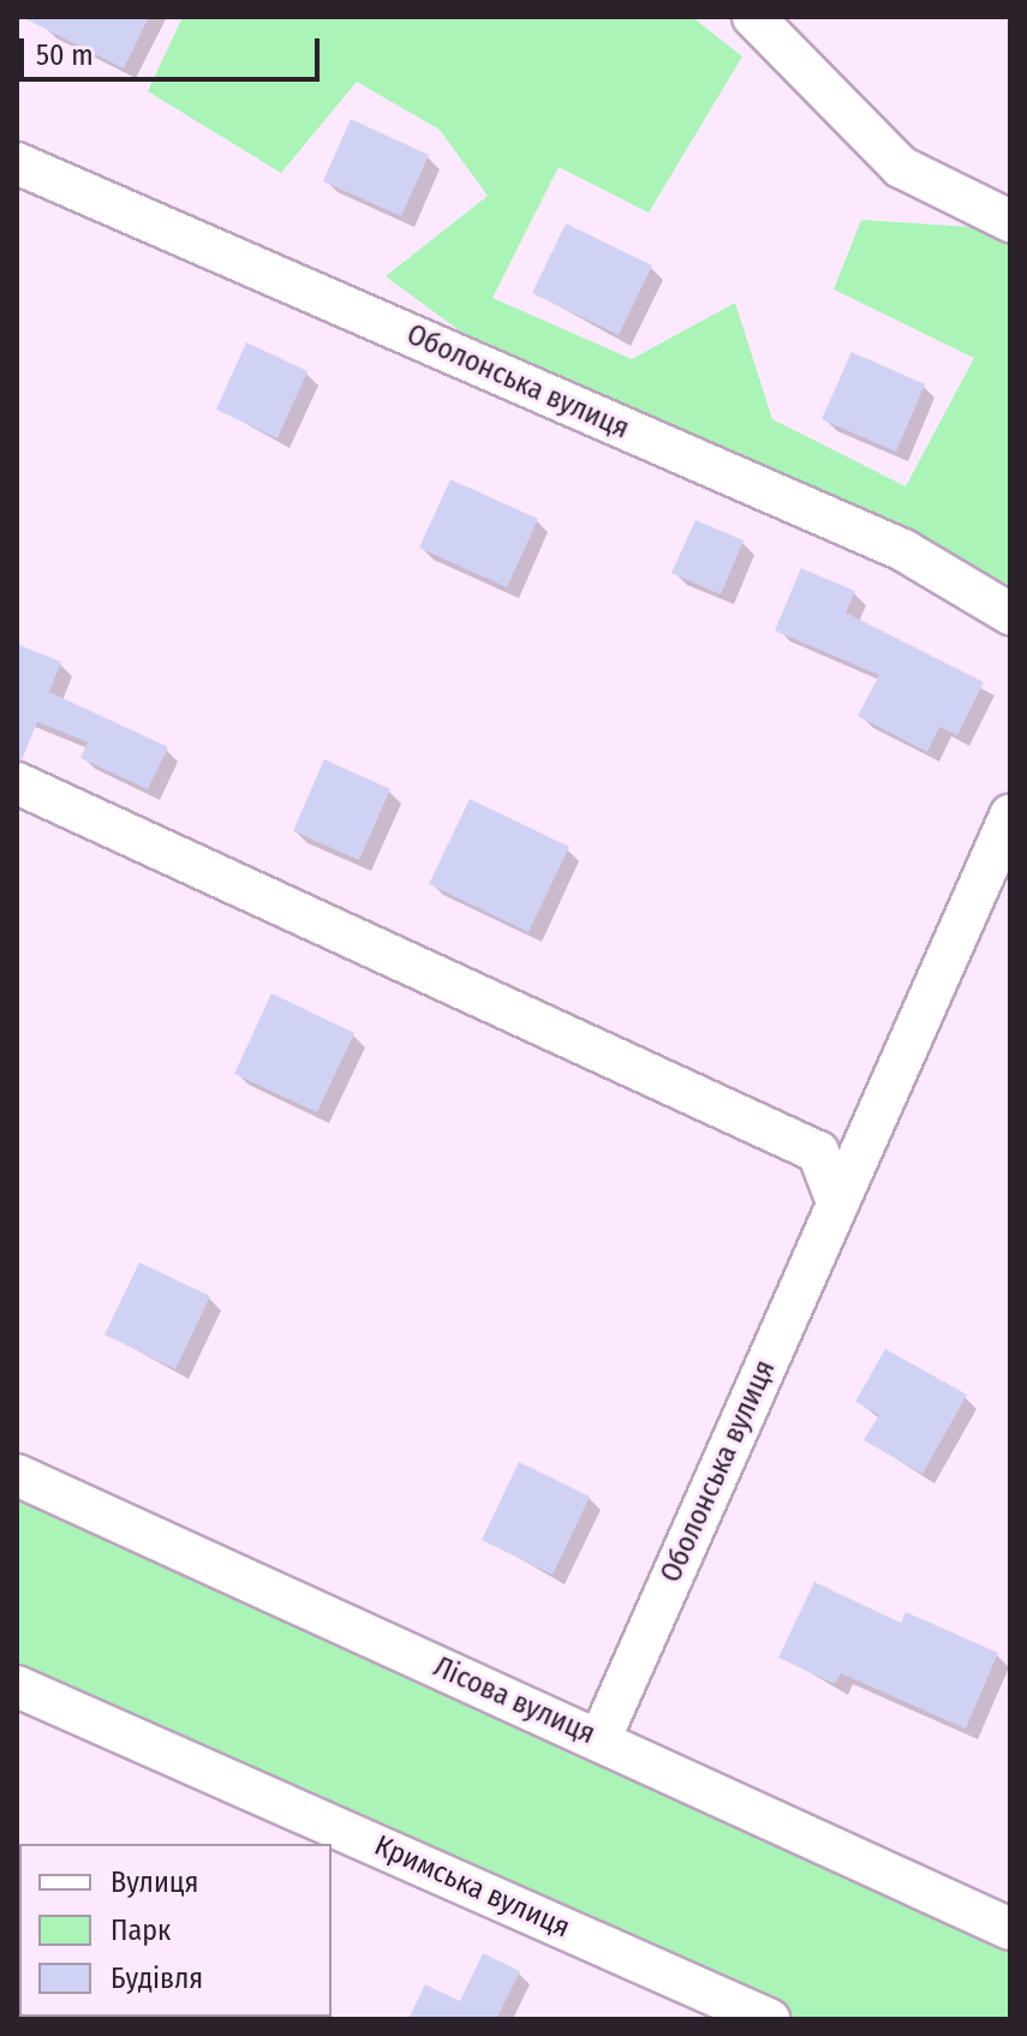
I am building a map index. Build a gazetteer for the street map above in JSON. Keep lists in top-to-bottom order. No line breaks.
{"streets":{"street":["Оболонська вулиця","Лісова вулиця","Кримська вулиця"]},"crossings":[["Оболонська вулиця","Лісова вулиця"]],"legend":["Вулиця","Парк","Будівля"],"scale_bar":"50 m"}
